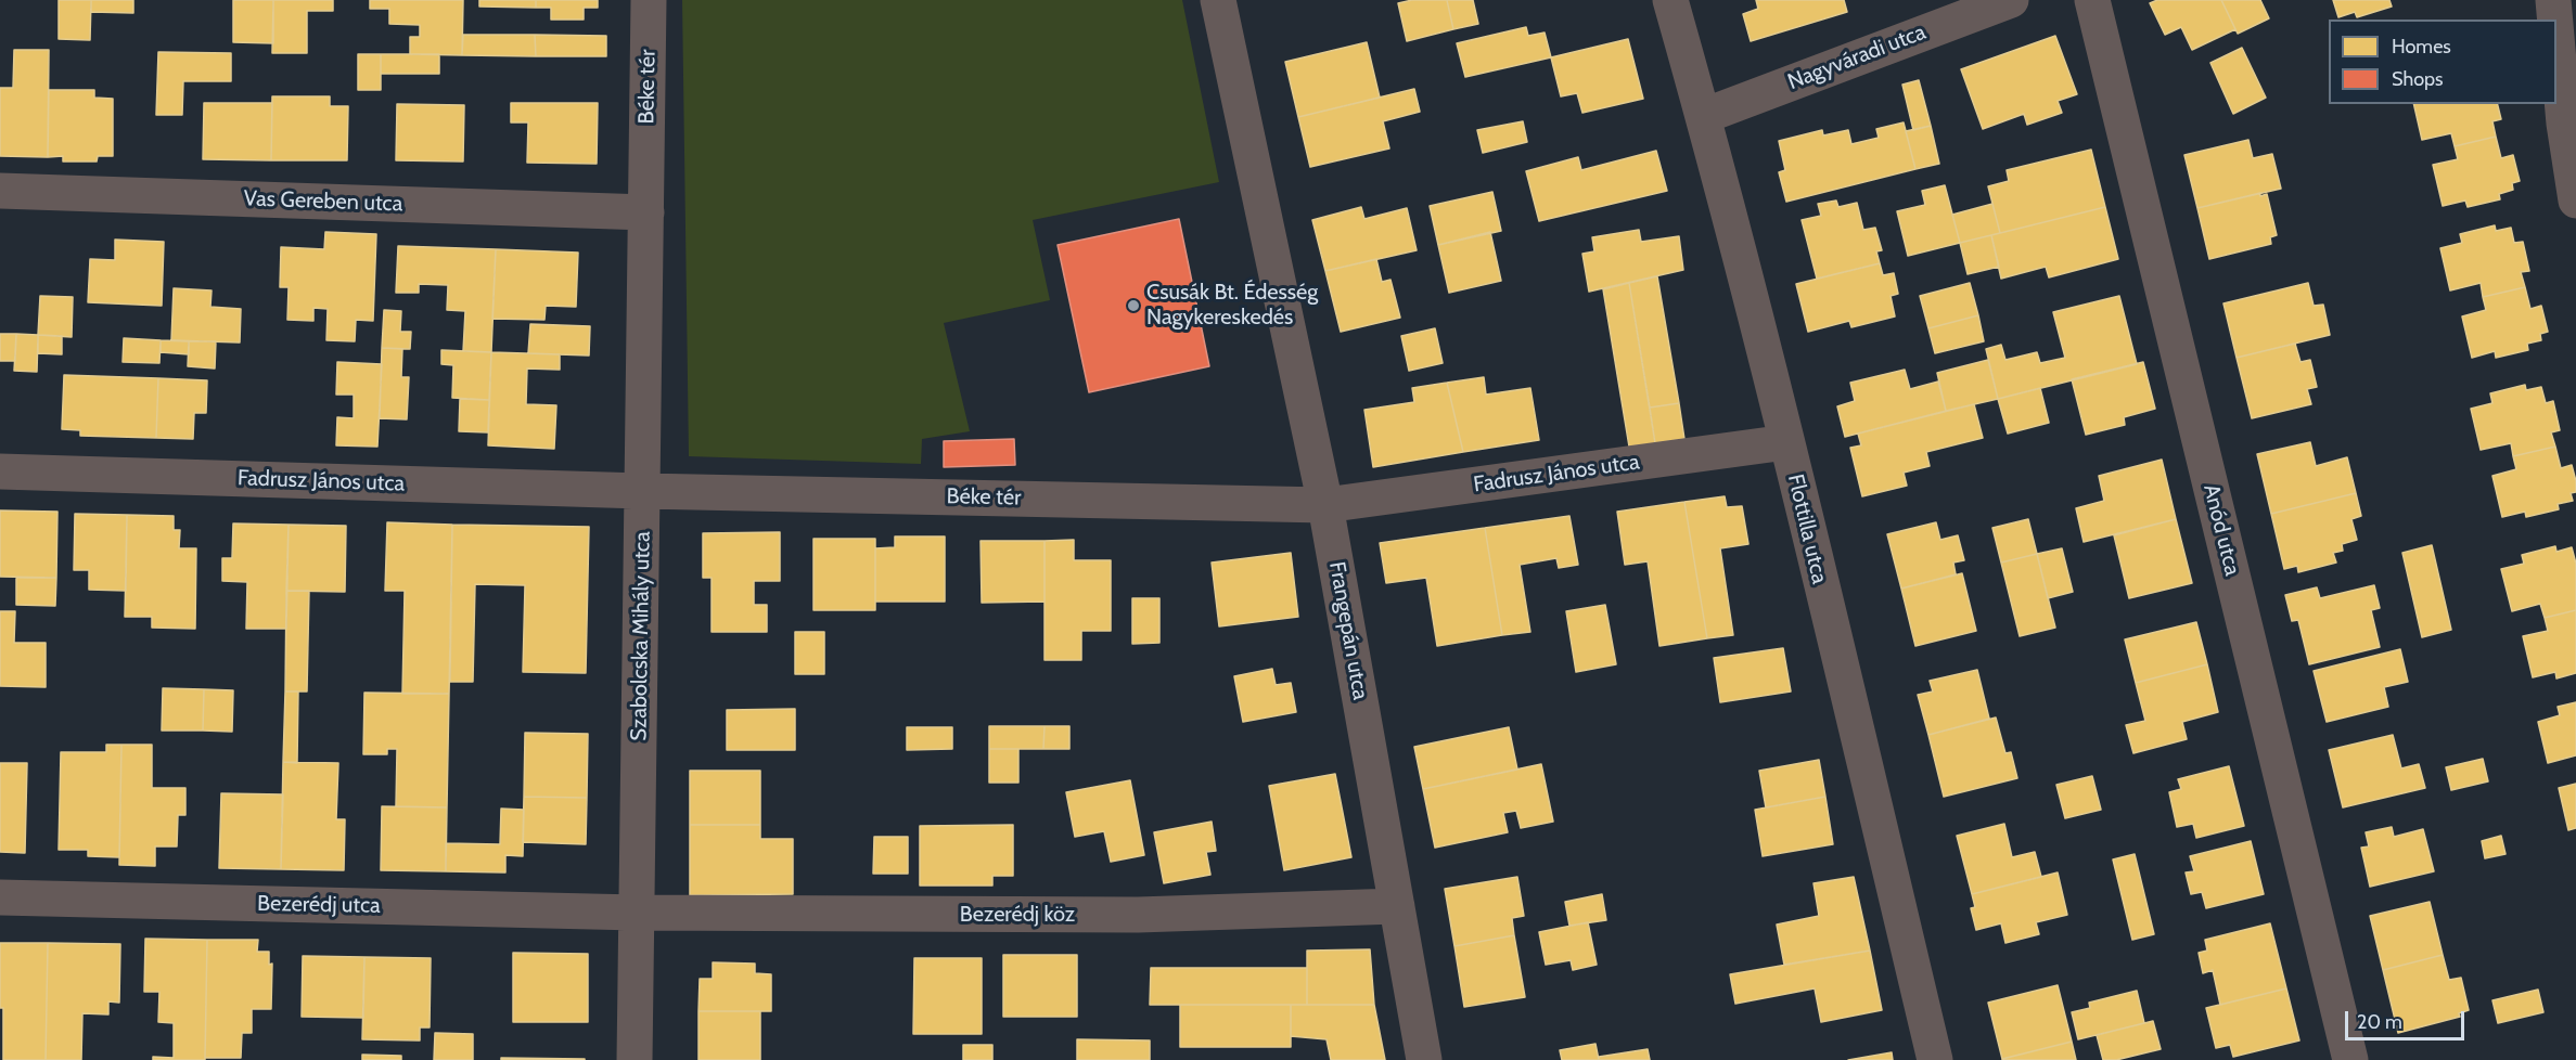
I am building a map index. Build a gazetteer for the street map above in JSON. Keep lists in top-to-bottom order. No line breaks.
{"streets":{"street":["Nagyváradi utca","Béke tér","Vas Gereben utca","Fadrusz János utca","Flottilla utca","Anód utca","Frangepán utca","Szabolcska Mihály utca","Bezerédj utca","Bezerédj köz"]},"crossings":[["Nagyváradi utca","Flottilla utca"],["Béke tér","Vas Gereben utca"],["Béke tér","Fadrusz János utca"],["Béke tér","Frangepán utca"],["Béke tér","Szabolcska Mihály utca"],["Vas Gereben utca","Szabolcska Mihály utca"],["Fadrusz János utca","Flottilla utca"],["Fadrusz János utca","Frangepán utca"],["Fadrusz János utca","Szabolcska Mihály utca"],["Frangepán utca","Bezerédj köz"],["Szabolcska Mihály utca","Bezerédj utca"],["Szabolcska Mihály utca","Bezerédj köz"],["Bezerédj utca","Bezerédj köz"]],"places":["Csusák Bt. Édesség Nagykereskedés"],"legend":["Homes","Shops"],"scale_bar":"20 m"}
